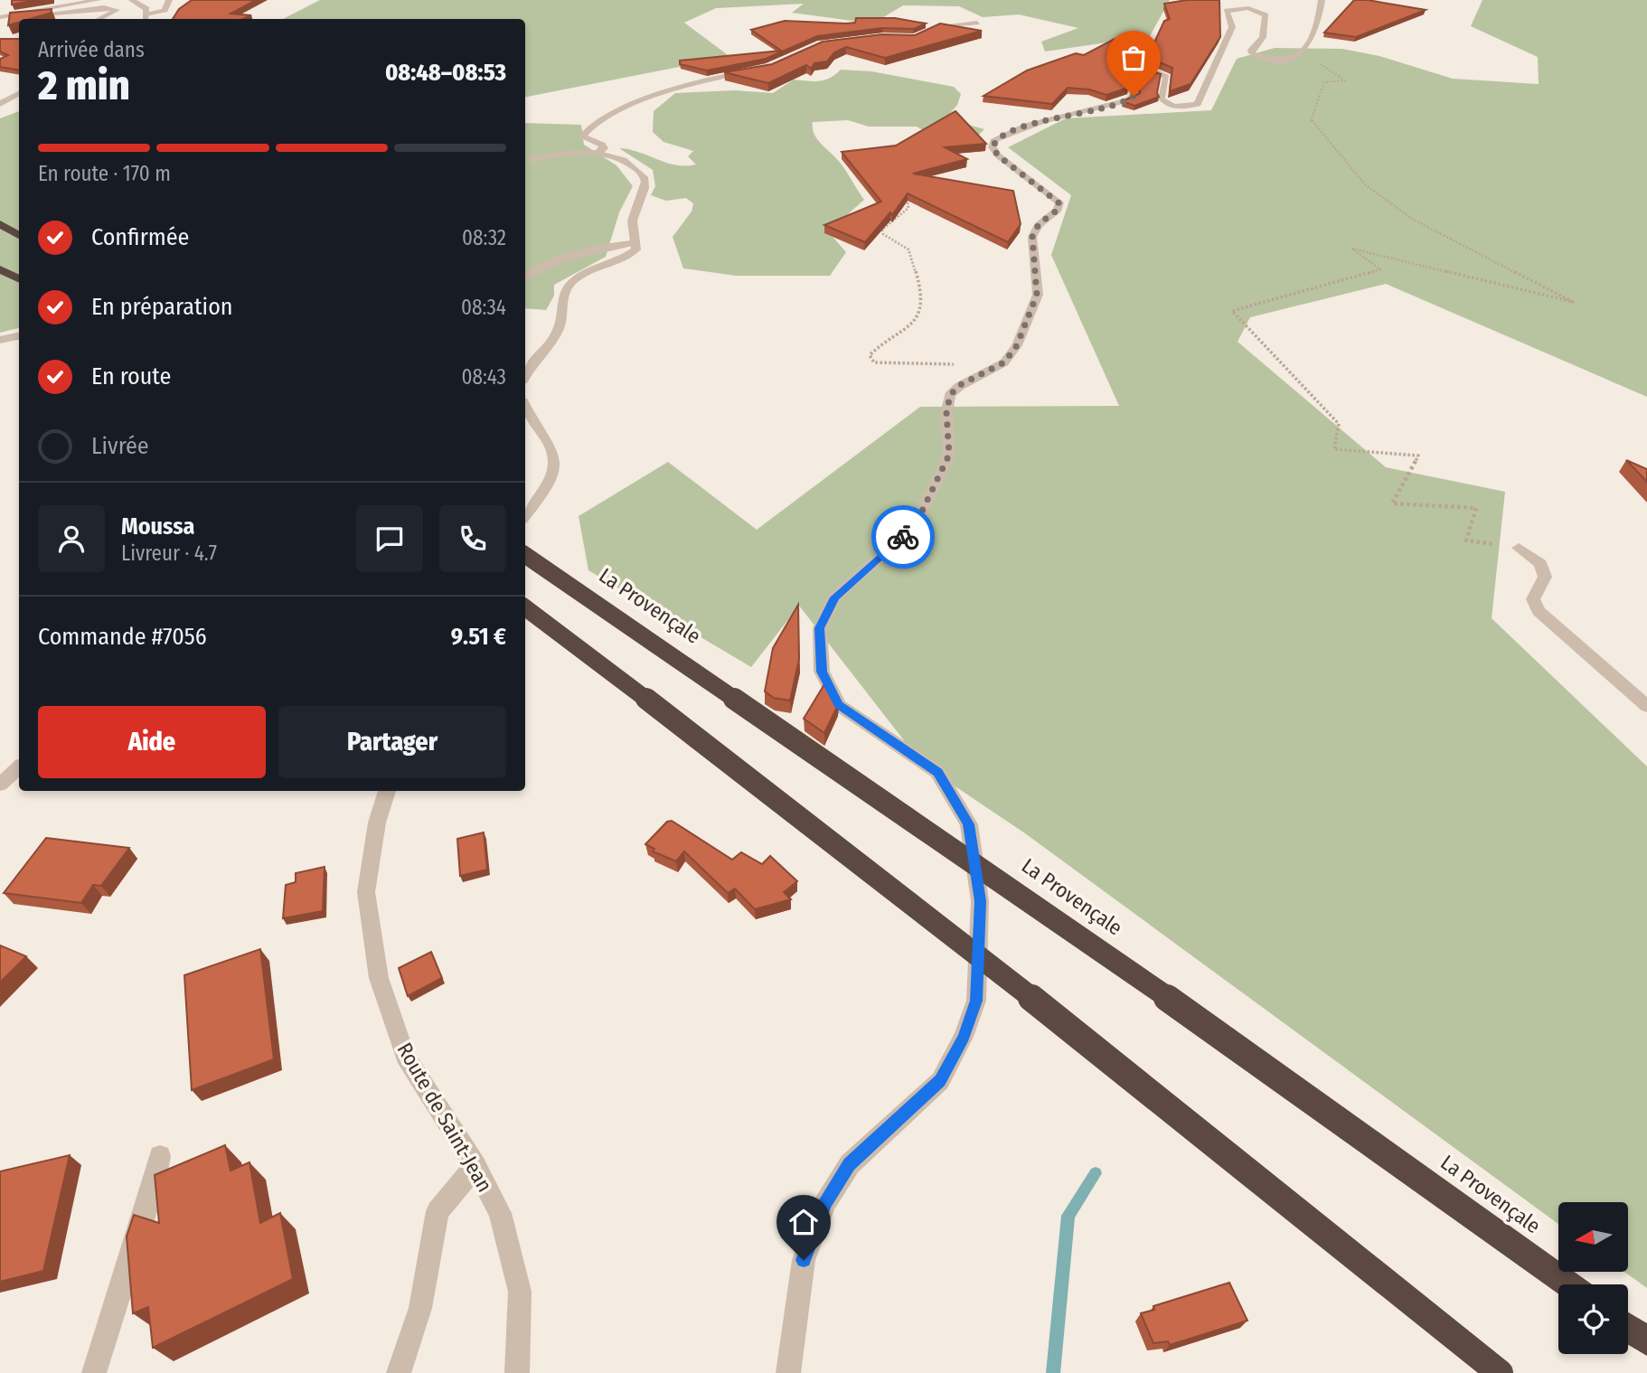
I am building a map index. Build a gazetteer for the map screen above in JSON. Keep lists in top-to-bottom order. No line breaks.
{"streets":{"highway":["La Provençale"],"street":["Route de Saint-Jean"]},"north":"left","page":{"heading":["2 min","Arrivée dans","08:48–08:53"],"panel":["Moussa","Livreur · 4.7","Commande #7056","9.51 €"],"bar":"En route · 170 m","list":[["Confirmée","08:32"],["En préparation","08:34"],["En route","08:43"],"Livrée"],"buttons":["Aide","Partager"]}}
